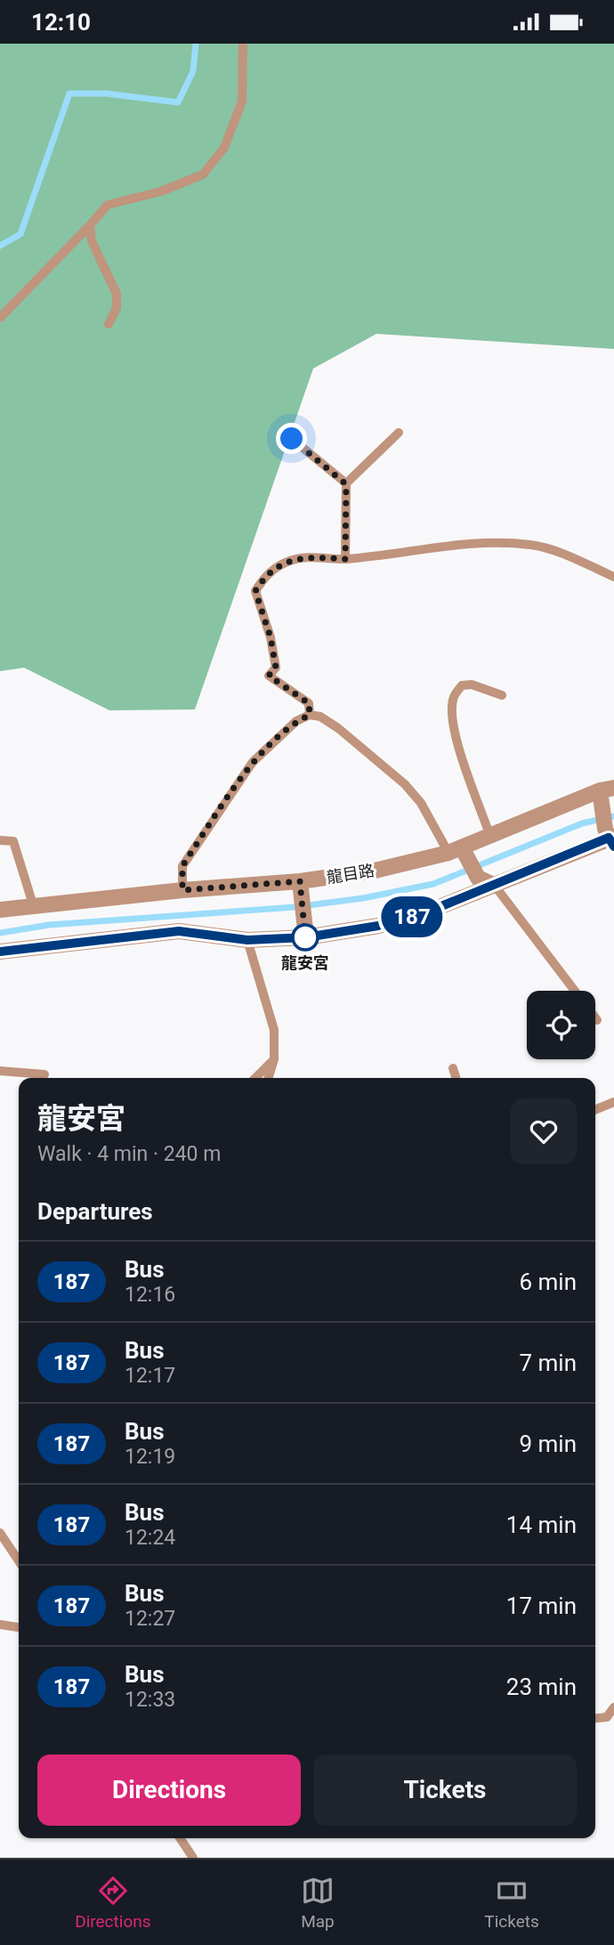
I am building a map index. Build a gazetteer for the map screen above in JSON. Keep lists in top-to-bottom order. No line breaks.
{"streets":{"street":["龍目路"]},"places":["龍安宮"],"lines":["bus line 187"],"page":{"status":"12:10","on_map":"187","heading":[["龍安宮","Walk · 4 min · 240 m"],"Departures"],"list":[{"mark":"187","name":"Bus","note":"12:16","value":"6 min"},{"mark":"187","name":"Bus","note":"12:17","value":"7 min"},{"mark":"187","name":"Bus","note":"12:19","value":"9 min"},{"mark":"187","name":"Bus","note":"12:24","value":"14 min"},{"mark":"187","name":"Bus","note":"12:27","value":"17 min"},{"mark":"187","name":"Bus","note":"12:33","value":"23 min"}],"buttons":["Directions","Tickets"],"tabs":["Directions","Map","Tickets"]}}
